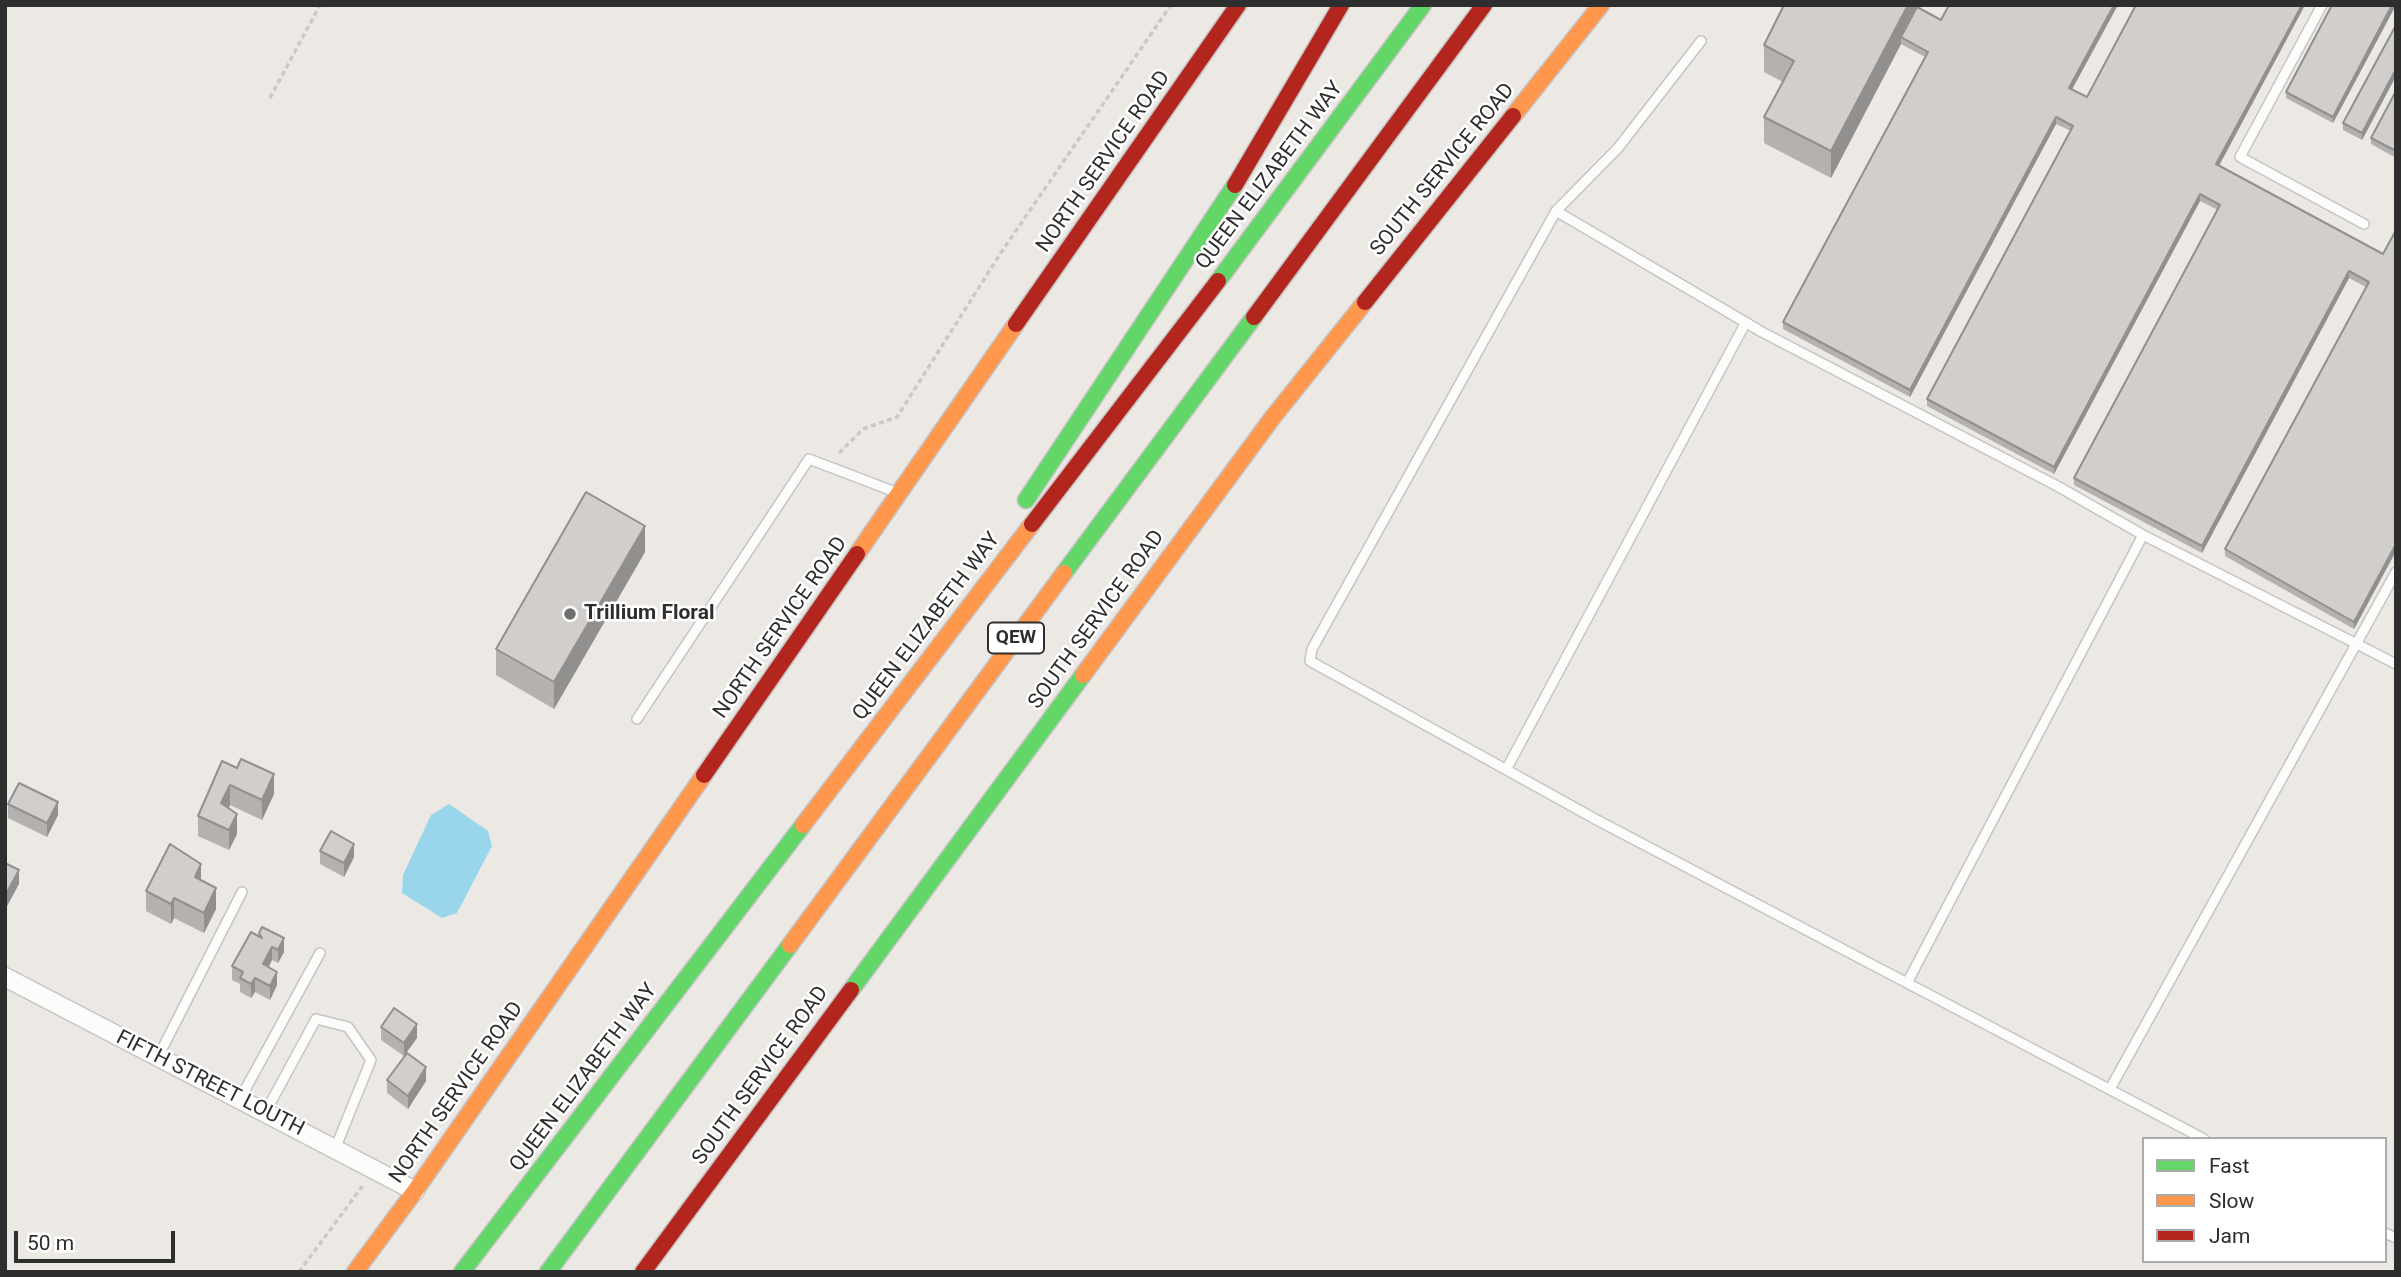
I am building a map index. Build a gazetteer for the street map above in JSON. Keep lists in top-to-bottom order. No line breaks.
{"streets":{"main road":["NORTH SERVICE ROAD","SOUTH SERVICE ROAD","QUEEN ELIZABETH WAY","QEW"],"street":["FIFTH STREET LOUTH"]},"crossings":[["NORTH SERVICE ROAD","FIFTH STREET LOUTH"]],"places":["Trillium Floral"],"legend":["Fast","Slow","Jam"],"scale_bar":"50 m"}
